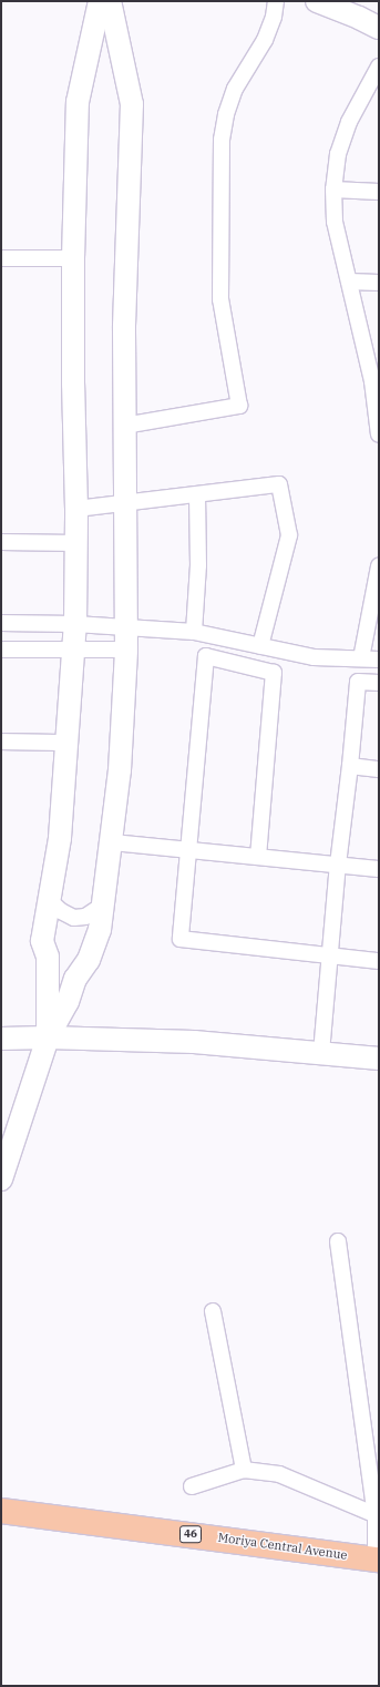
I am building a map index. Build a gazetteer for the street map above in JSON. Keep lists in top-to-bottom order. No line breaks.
{"streets":{"main road":["46","Moriya Central Avenue"]}}
